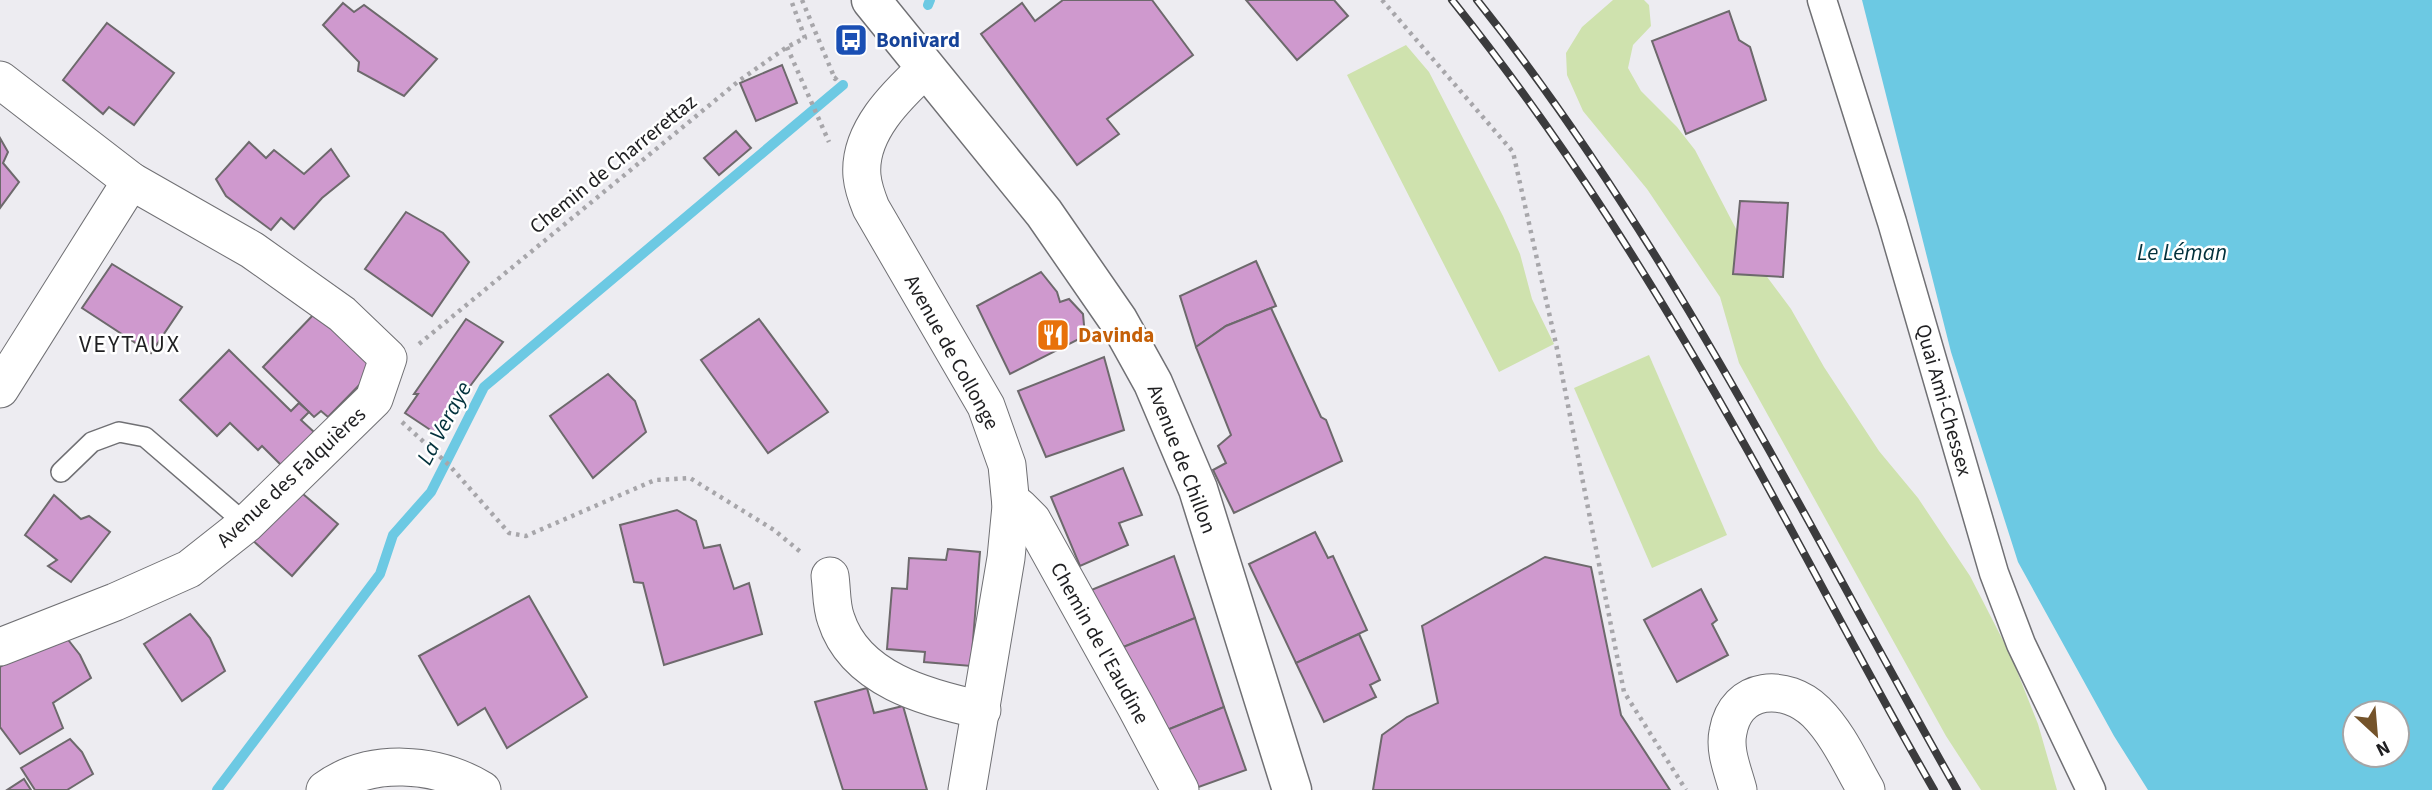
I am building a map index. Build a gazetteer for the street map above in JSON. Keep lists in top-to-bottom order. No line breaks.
{"streets":{"main road":["Avenue de Chillon"],"street":["Avenue de Collonge","Quai Ami-Chessex","Avenue des Falquières","Chemin de l'Eaudine"],"path":["Chemin de Charrerettaz"]},"crossings":[["Avenue de Collonge","Avenue de Chillon"],["Avenue de Collonge","Chemin de l'Eaudine"]],"districts":["VEYTAUX"],"water":["Le Léman","La Veraye"],"places":{"bus stop":["Bonivard"],"restaurant":["Davinda"]},"north":"bottom right"}
